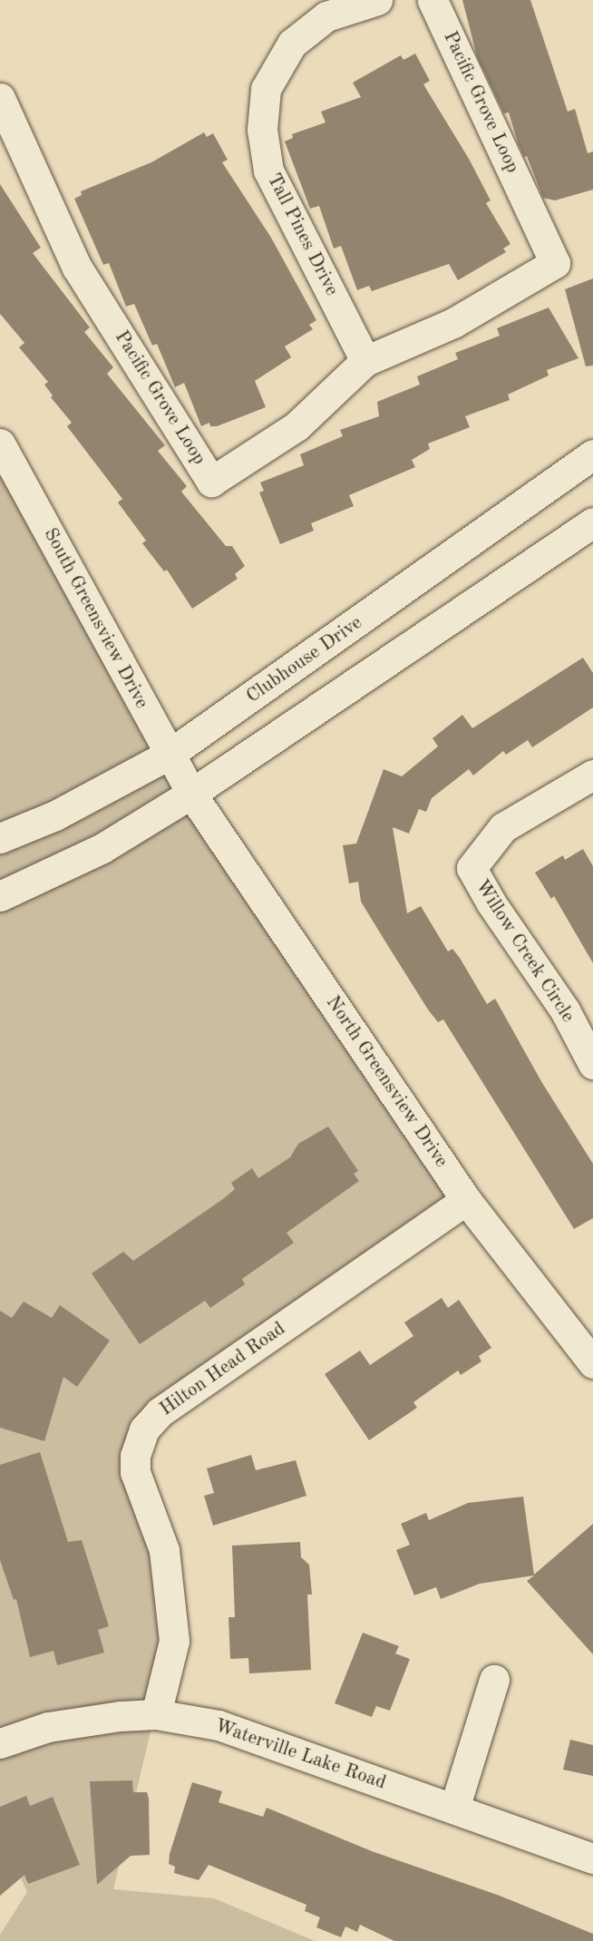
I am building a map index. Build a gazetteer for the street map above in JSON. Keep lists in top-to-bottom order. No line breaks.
{"streets":{"street":["Pacific Grove Loop","Tall Pines Drive","South Greensview Drive","Clubhouse Drive","Willow Creek Circle","North Greensview Drive","Hilton Head Road","Waterville Lake Road"]},"crossings":[["Pacific Grove Loop","Tall Pines Drive"],["South Greensview Drive","Clubhouse Drive"],["South Greensview Drive","North Greensview Drive"],["North Greensview Drive","Hilton Head Road"],["Hilton Head Road","Waterville Lake Road"]]}
